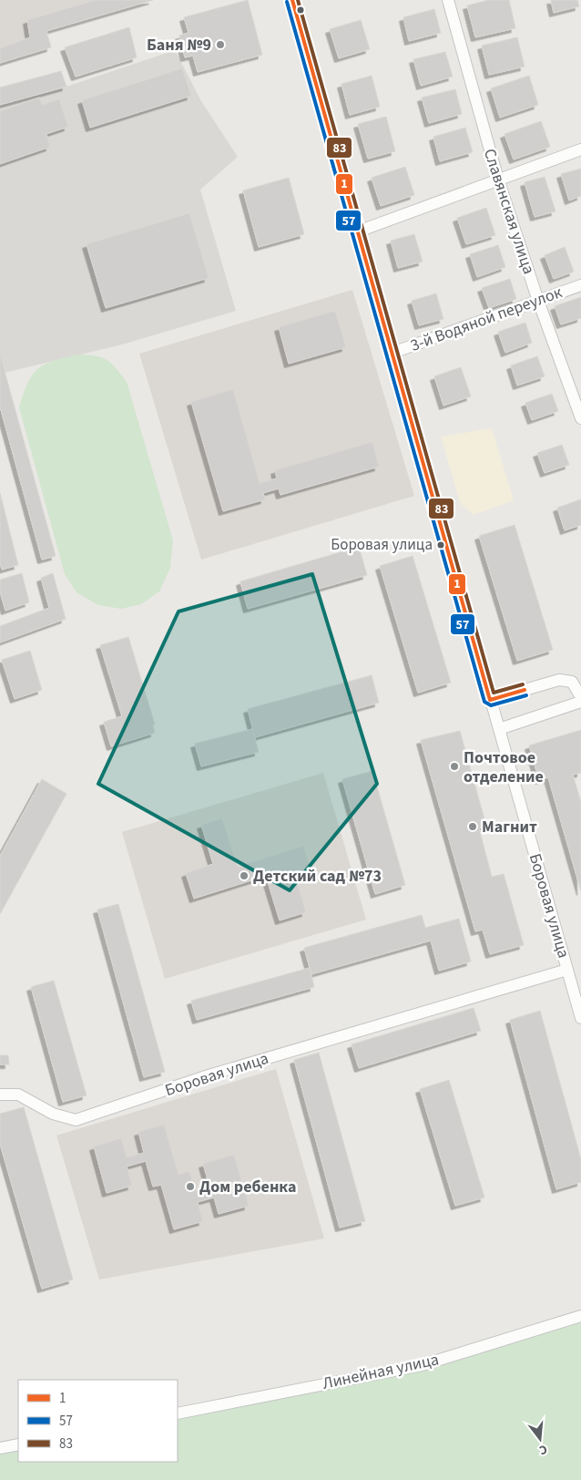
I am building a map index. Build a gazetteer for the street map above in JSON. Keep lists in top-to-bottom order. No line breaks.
{"streets":{"street":["Славянская улица","3-й Водяной переулок","Боровая улица","Линейная улица"]},"crossings":[["Славянская улица","3-й Водяной переулок"],["3-й Водяной переулок","Боровая улица"]],"places":["Баня №9","Боровая улица","Почтовое отделение","Магнит","Детский сад №73","Дом ребенка"],"lines":["transit line 1","transit line 83","transit line 57"],"legend":["1","57","83"],"north":"bottom"}
